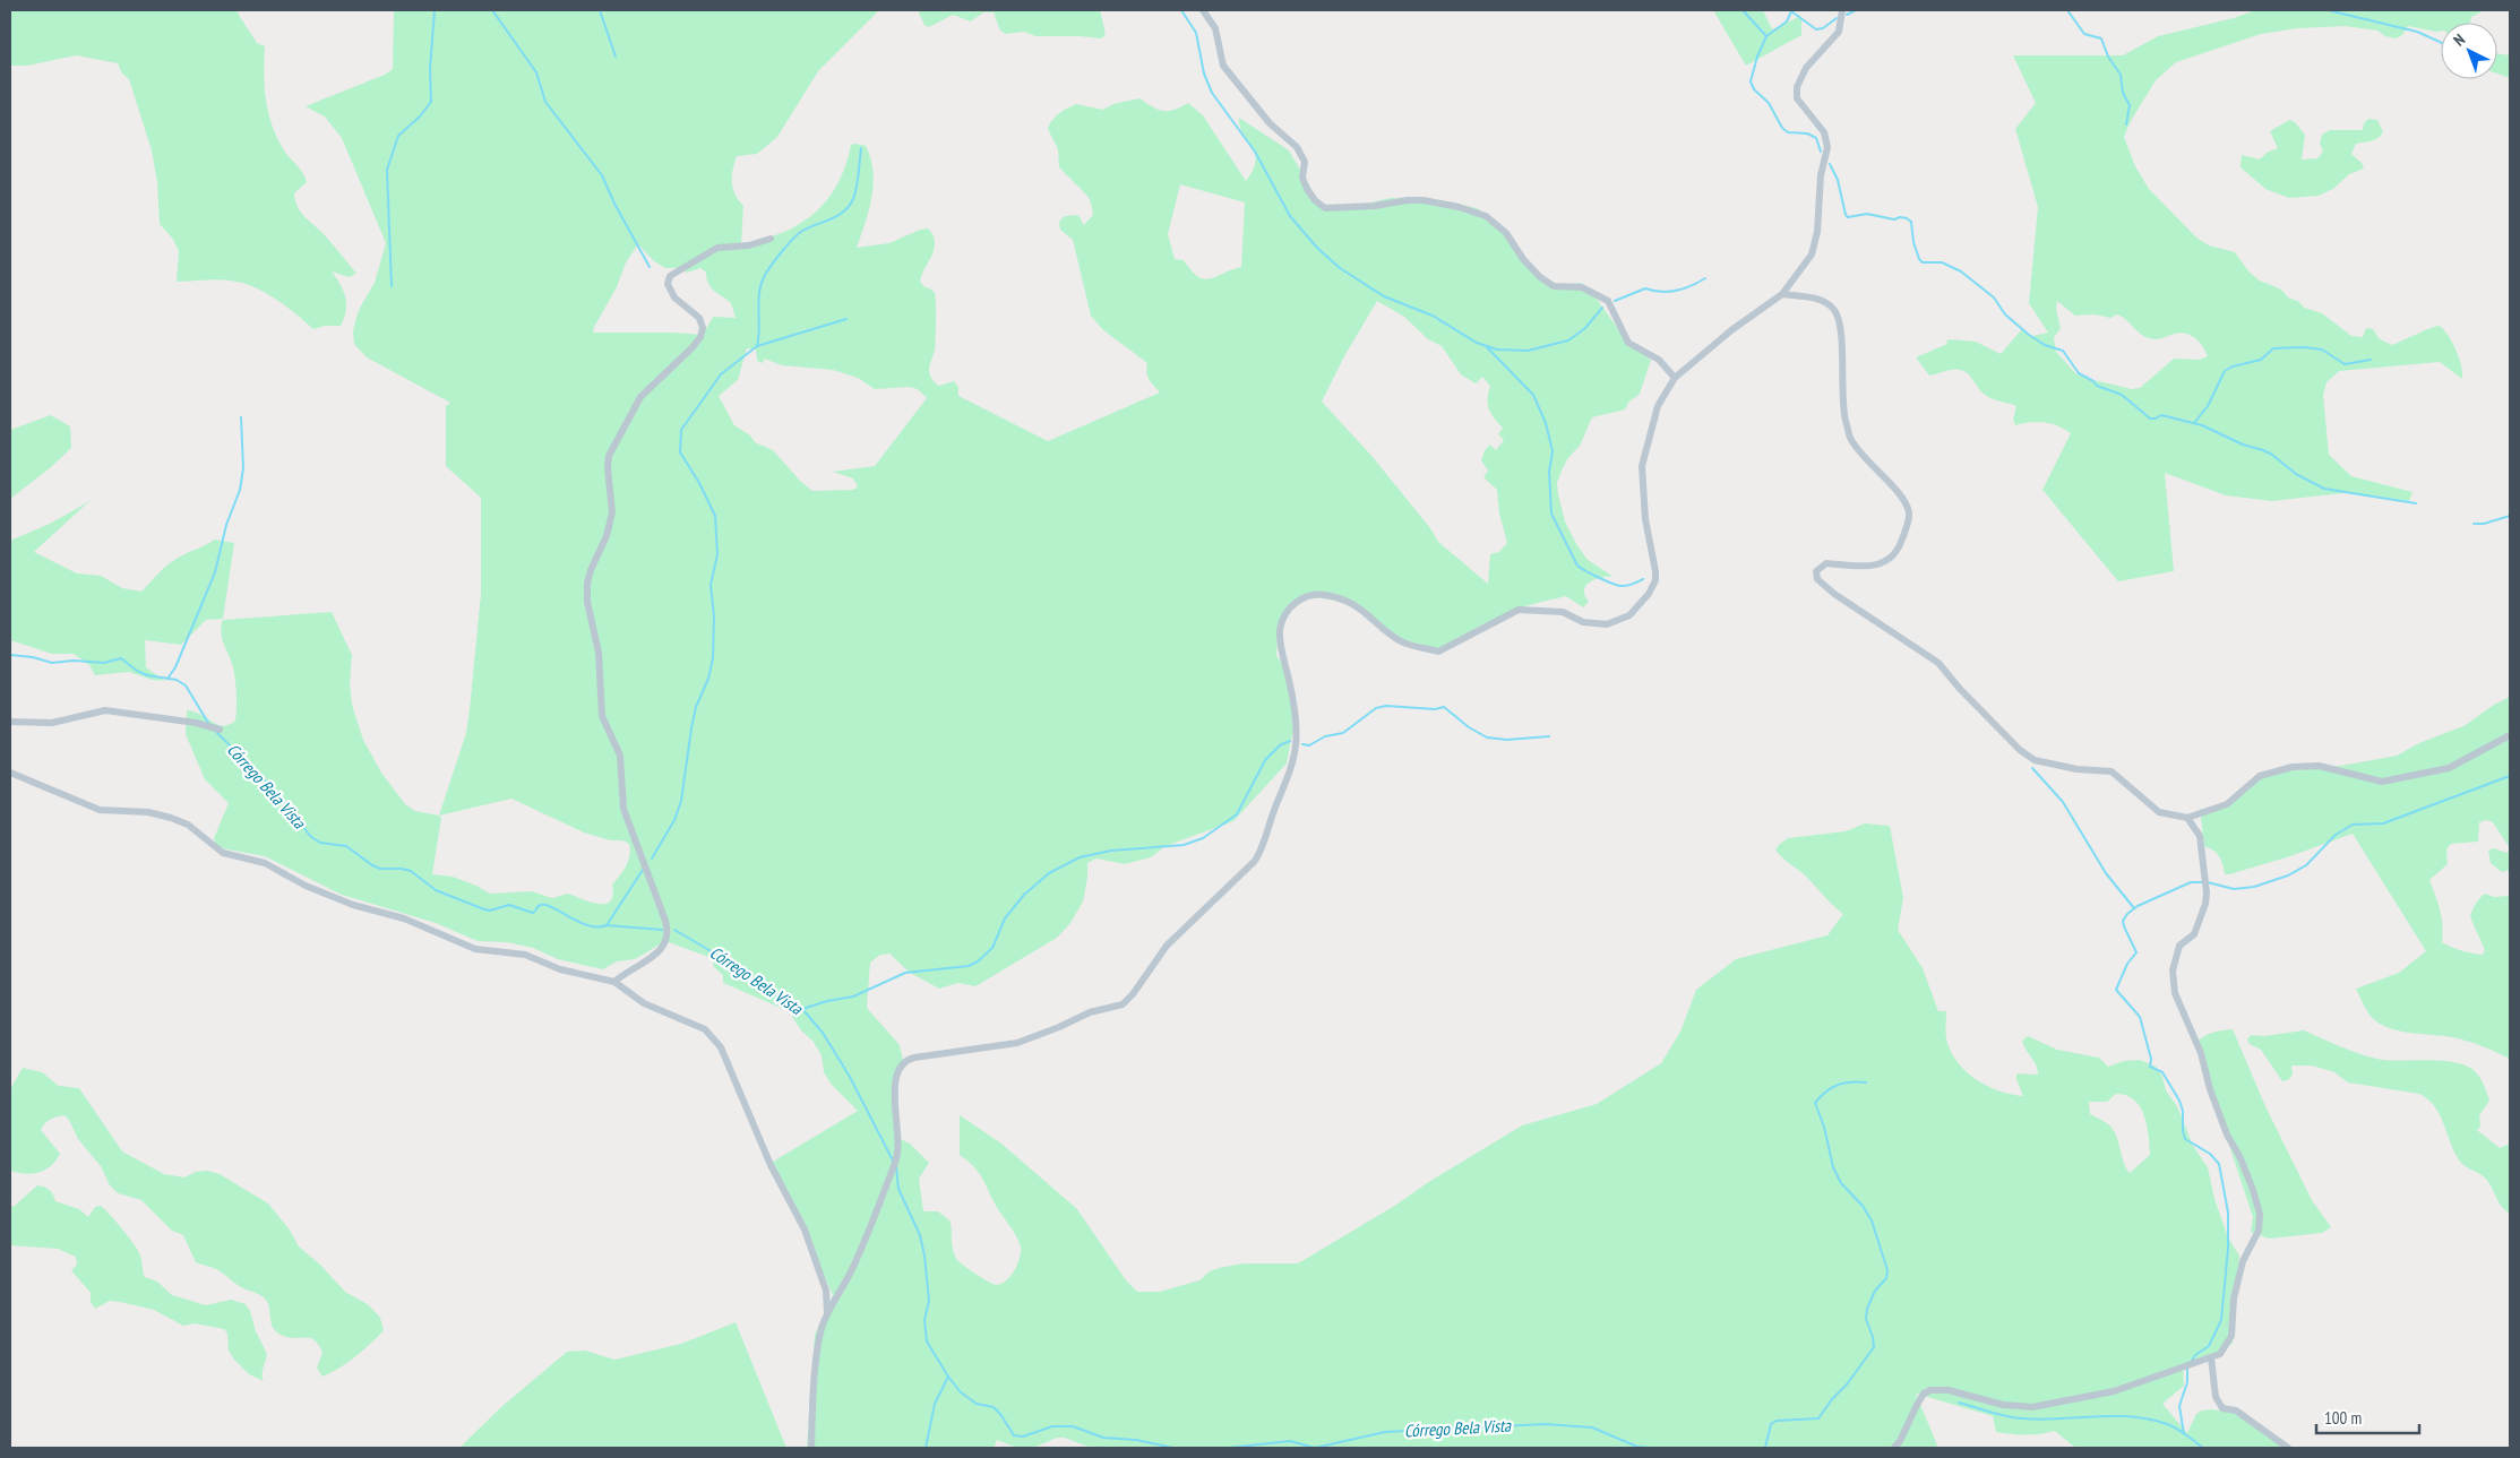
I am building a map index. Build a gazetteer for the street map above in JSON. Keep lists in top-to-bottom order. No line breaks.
{"water":["Córrego Bela Vista"],"scale_bar":"100 m","north":"top left"}
